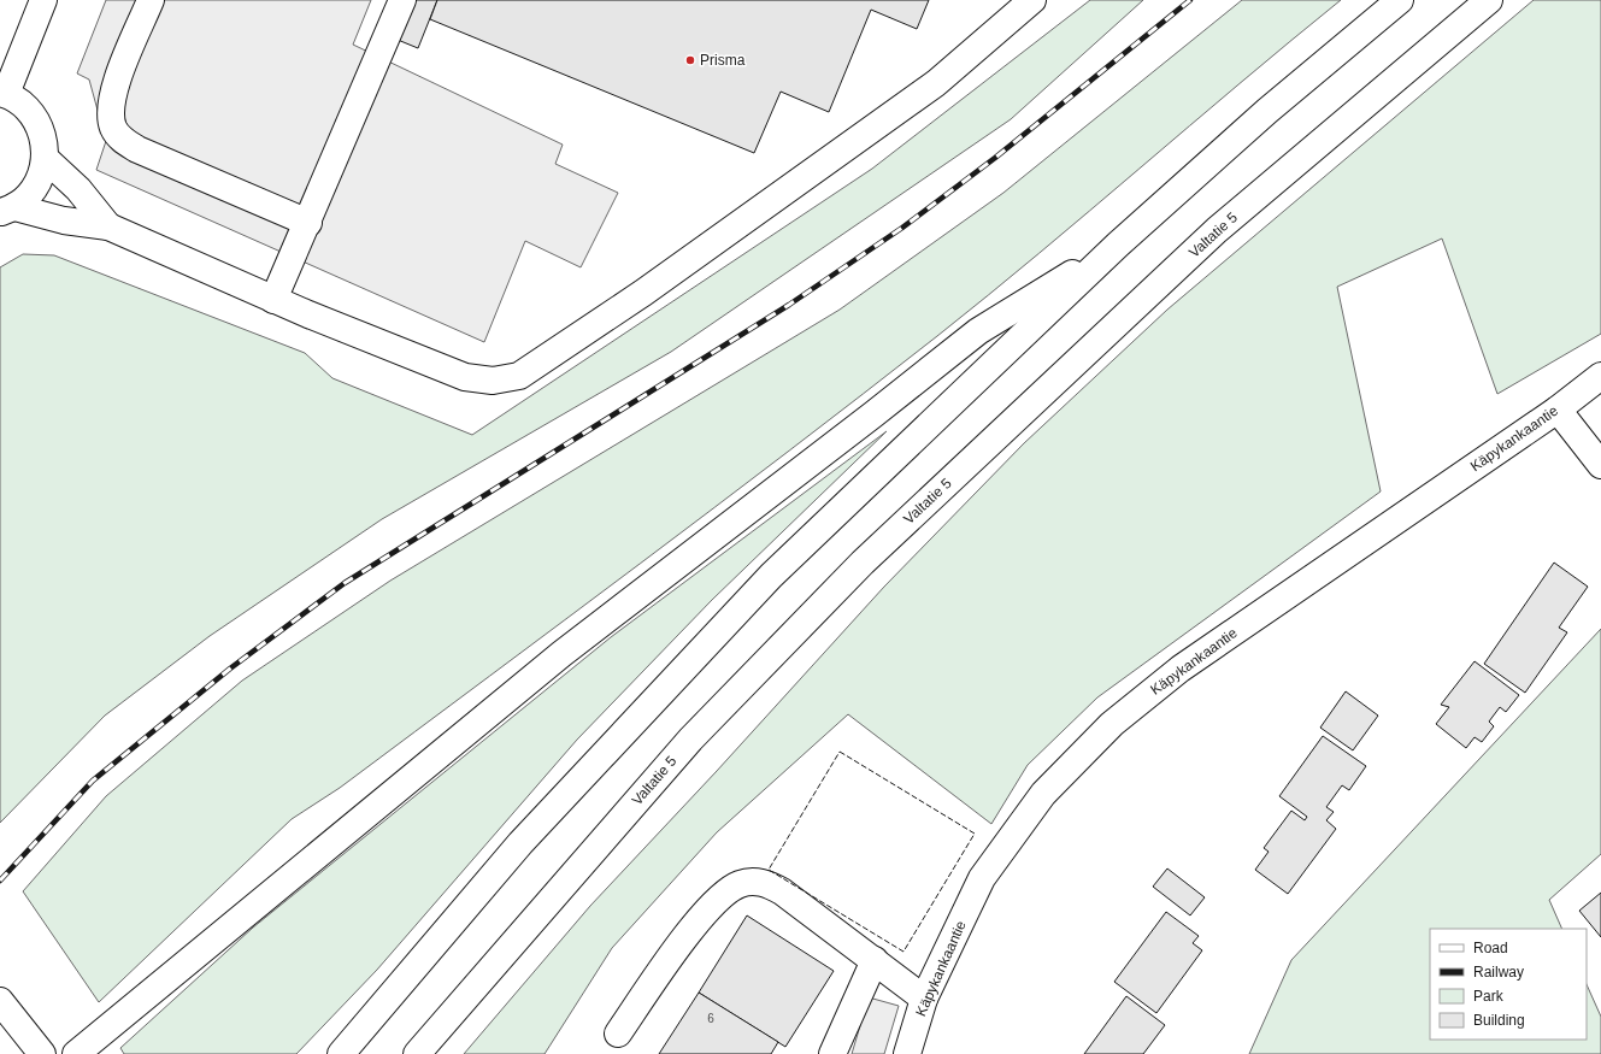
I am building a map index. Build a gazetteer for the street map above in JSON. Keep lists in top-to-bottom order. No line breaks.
{"streets":{"main road":["Valtatie 5","Käpykankaantie"]},"places":["Prisma"],"house_numbers":["6"],"legend":["Road","Railway","Park","Building"]}
